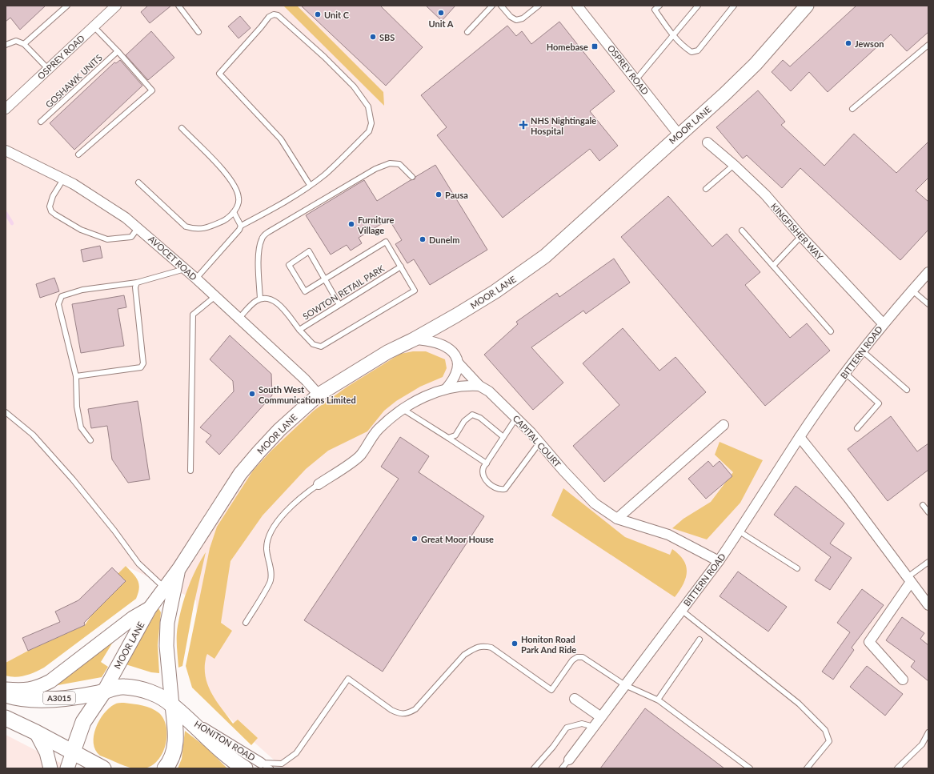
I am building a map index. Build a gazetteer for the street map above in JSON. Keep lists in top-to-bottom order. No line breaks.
{"streets":{"main road":["MOOR LANE","A3015","HONITON ROAD"],"street":["OSPREY ROAD","KINGFISHER WAY","AVOCET ROAD","BITTERN ROAD","CAPITAL COURT"],"lane":["GOSHAWK UNITS","SOWTON RETAIL PARK"]},"crossings":[["OSPREY ROAD","MOOR LANE"],["MOOR LANE","AVOCET ROAD"],["MOOR LANE","CAPITAL COURT"],["MOOR LANE","A3015"],["MOOR LANE","HONITON ROAD"],["KINGFISHER WAY","BITTERN ROAD"],["BITTERN ROAD","CAPITAL COURT"],["A3015","HONITON ROAD"]],"places":{"other":["Unit A","Unit C","SBS","Jewson","Pausa","Furniture Village","Dunelm","South West Communications Limited","Great Moor House","Honiton Road Park And Ride"],"transit":["Homebase"],"health":["NHS Nightingale Hospital"]}}
